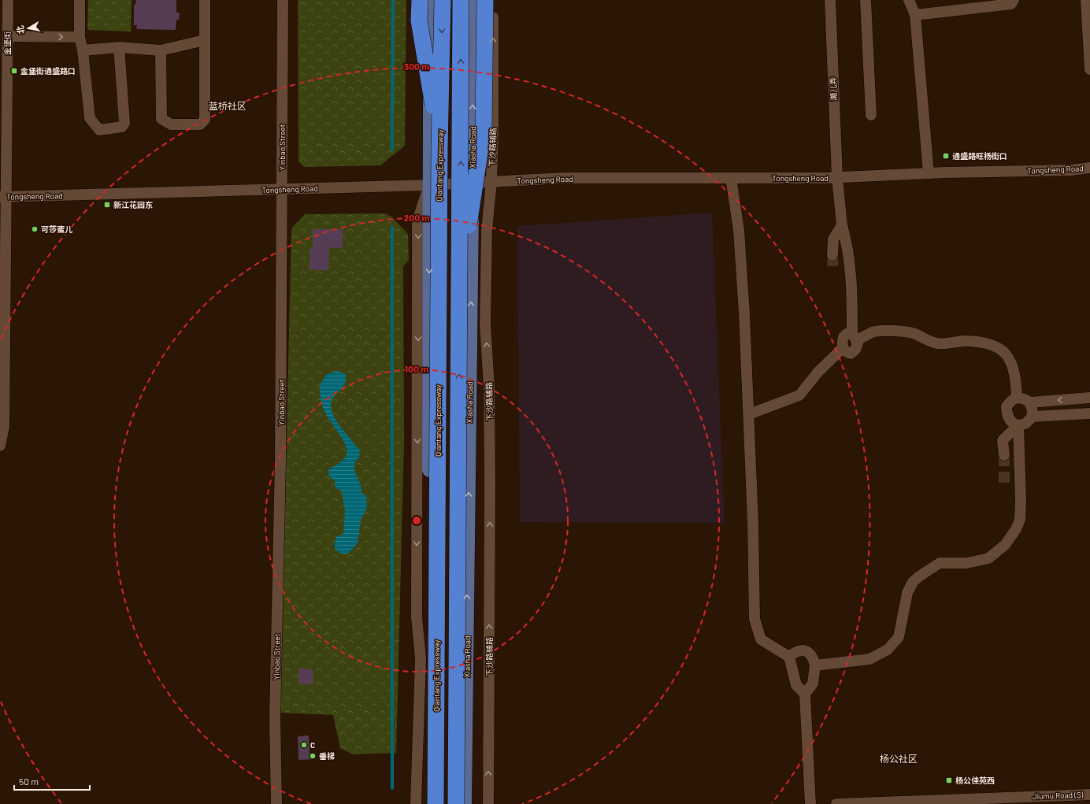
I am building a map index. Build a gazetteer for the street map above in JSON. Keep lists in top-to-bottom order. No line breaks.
{"streets":{"highway":["Qiantang Expressway"],"main road":["Xiasha Road"],"street":["金堡街","潮儿弄","Yinbao Street","下沙路辅路","Tongsheng Road","Jiumu Road (S)"]},"crossings":[["金堡街","Tongsheng Road"],["潮儿弄","Tongsheng Road"],["Yinbao Street","Tongsheng Road"],["Xiasha Road","Tongsheng Road"],["下沙路辅路","Tongsheng Road"]],"districts":["蓝桥社区","杨公社区"],"places":{"transit":["金堡街通盛路口","通盛路旺杨街口","新江花园东","杨公佳苑西"],"other":["可莎蜜儿","C","垂梯"]},"scale_bar":"50 m","north":"left","rings":["300 m","200 m","100 m"]}
